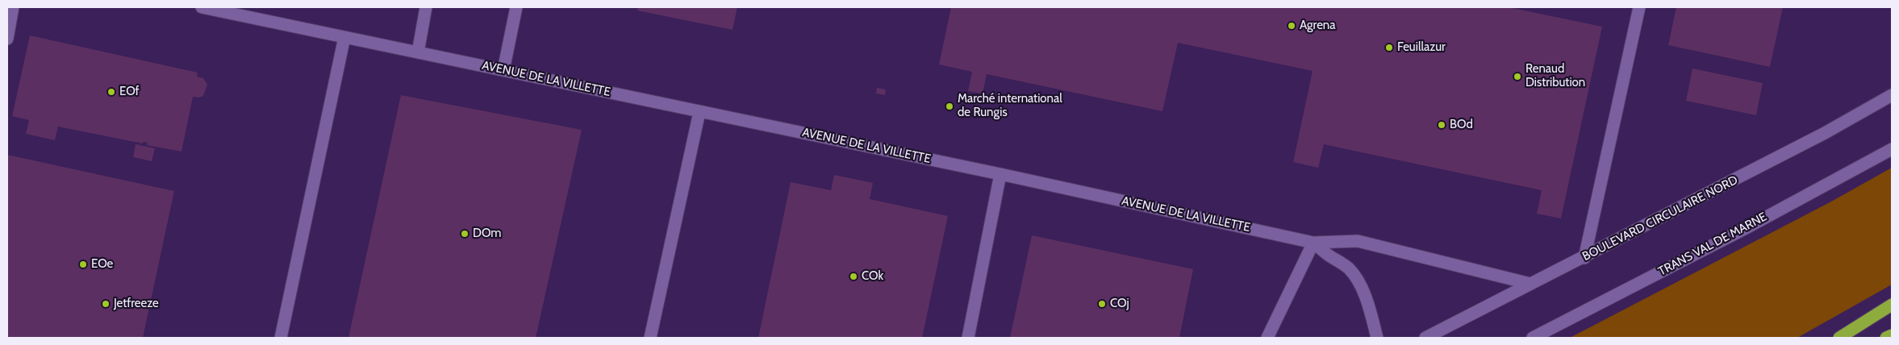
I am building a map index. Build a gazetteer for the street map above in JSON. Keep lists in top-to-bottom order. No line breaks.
{"streets":{"street":["AVENUE DE LA VILLETTE","BOULEVARD CIRCULAIRE NORD","TRANS VAL DE MARNE"]},"crossings":[["AVENUE DE LA VILLETTE","BOULEVARD CIRCULAIRE NORD"]],"places":["Agrena","Feuillazur","Renaud Distribution","EOf","Marché international de Rungis","BOd","DOm","EOe","COk","Jetfreeze","COj"]}
